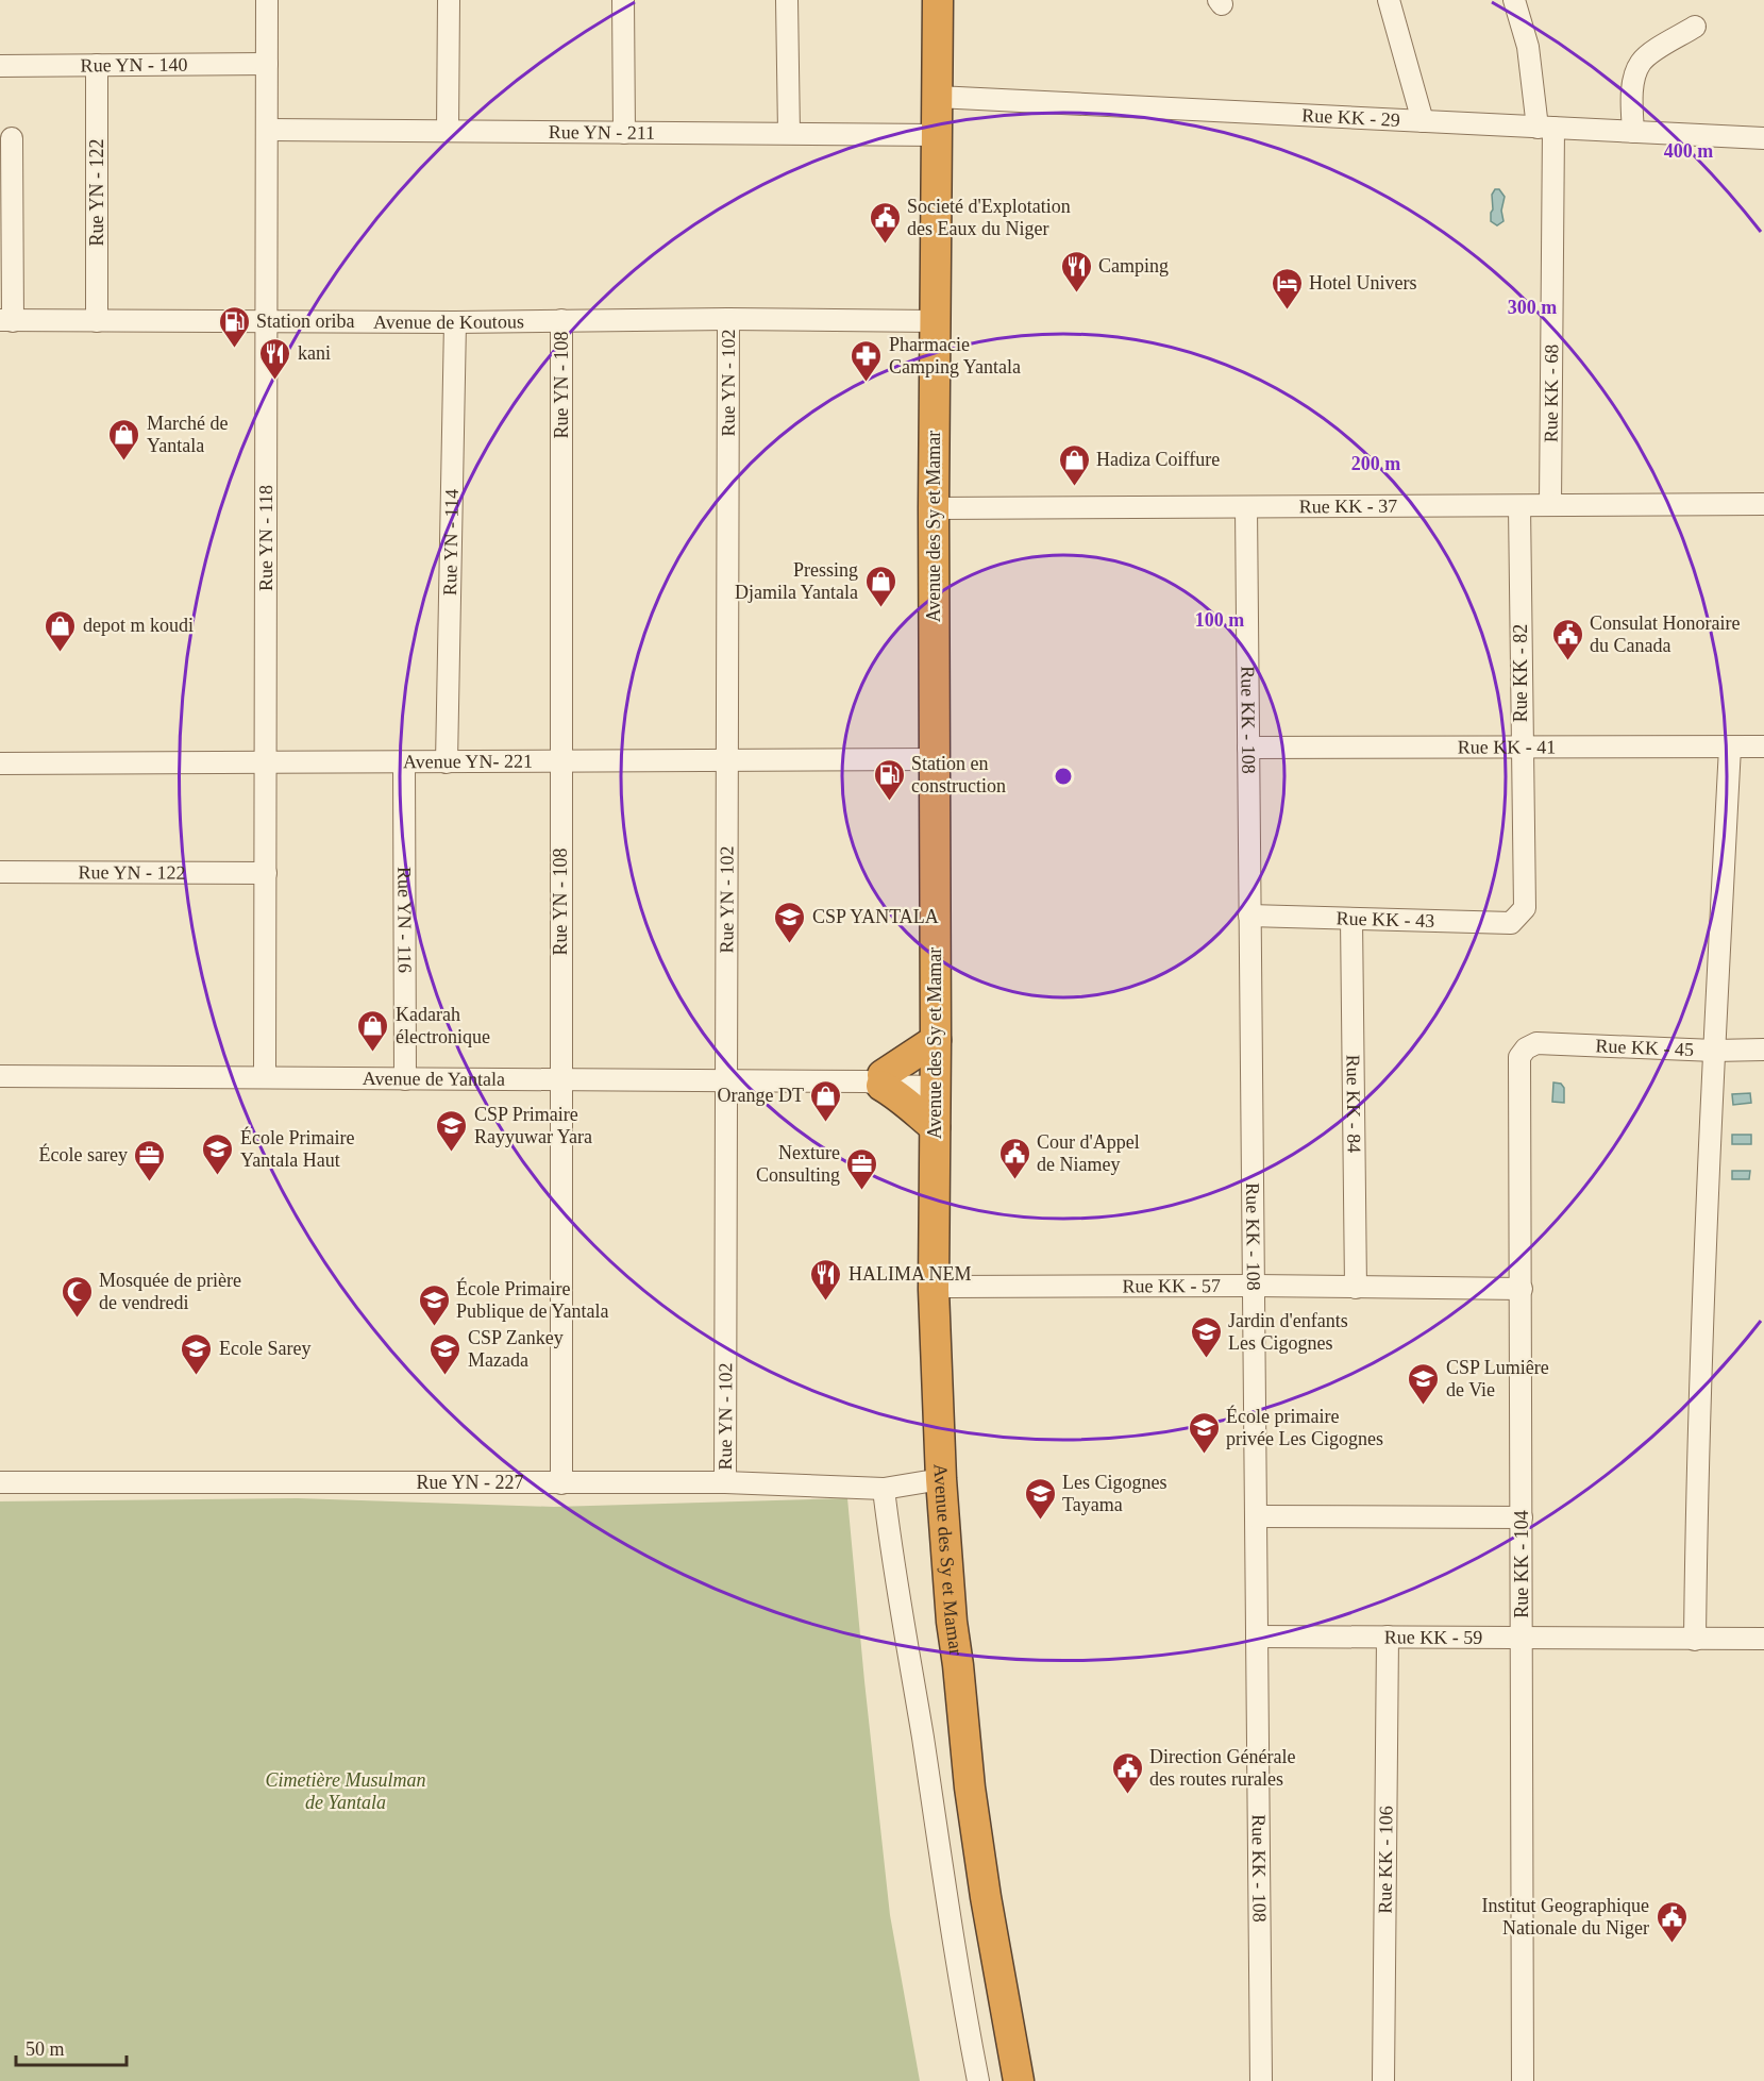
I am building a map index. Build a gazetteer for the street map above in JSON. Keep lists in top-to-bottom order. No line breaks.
{"streets":{"highway":["Avenue des Sy et Mamar"],"street":["Rue YN - 140","Rue KK - 29","Rue YN - 211","Rue YN - 122","Avenue de Koutous","Rue YN - 102","Rue YN - 108","Rue KK - 68","Rue KK - 37","Rue YN - 118","Rue YN - 114","Rue KK - 82","Rue KK - 108","Rue KK - 41","Avenue YN- 221","Rue KK - 43","Rue YN - 116","Rue KK - 45","Avenue de Yantala","Rue KK - 84","Rue KK - 57","Rue YN - 227","Rue KK - 104","Rue KK - 59","Rue KK - 106"]},"crossings":[["Rue YN - 140","Rue YN - 122"],["Rue YN - 140","Rue YN - 118"],["Rue KK - 29","Rue KK - 68"],["Rue KK - 29","Avenue des Sy et Mamar"],["Rue YN - 211","Avenue des Sy et Mamar"],["Rue YN - 211","Rue YN - 118"],["Rue YN - 122","Avenue de Koutous"],["Rue YN - 122","Rue YN - 118"],["Avenue de Koutous","Rue YN - 102"],["Avenue de Koutous","Rue YN - 108"],["Avenue de Koutous","Avenue des Sy et Mamar"],["Avenue de Koutous","Rue YN - 118"],["Avenue de Koutous","Rue YN - 114"],["Rue YN - 102","Avenue YN- 221"],["Rue YN - 102","Avenue de Yantala"],["Rue YN - 102","Rue YN - 227"],["Rue YN - 108","Avenue YN- 221"],["Rue YN - 108","Avenue de Yantala"],["Rue YN - 108","Rue YN - 227"],["Rue KK - 68","Rue KK - 37"],["Rue KK - 37","Avenue des Sy et Mamar"],["Rue KK - 37","Rue KK - 82"],["Rue KK - 37","Rue KK - 108"],["Avenue des Sy et Mamar","Avenue YN- 221"],["Avenue des Sy et Mamar","Avenue de Yantala"],["Avenue des Sy et Mamar","Rue KK - 57"],["Avenue des Sy et Mamar","Rue YN - 227"],["Rue YN - 118","Avenue YN- 221"],["Rue YN - 118","Avenue de Yantala"],["Rue YN - 114","Avenue YN- 221"],["Rue KK - 82","Rue KK - 41"],["Rue KK - 82","Rue KK - 43"],["Rue KK - 108","Rue KK - 41"],["Rue KK - 108","Rue KK - 43"],["Rue KK - 108","Rue KK - 57"],["Rue KK - 108","Rue KK - 59"],["Avenue YN- 221","Rue YN - 116"],["Rue KK - 43","Rue KK - 84"],["Rue YN - 116","Avenue de Yantala"],["Rue KK - 45","Rue KK - 104"],["Rue KK - 84","Rue KK - 57"],["Rue KK - 57","Rue KK - 104"],["Rue KK - 104","Rue KK - 59"],["Rue KK - 59","Rue KK - 106"]],"parks":["Cimetière Musulman de Yantala"],"places":{"public building":["Societé d'Explotation des Eaux du Niger","Consulat Honoraire du Canada","Cour d'Appel de Niamey","Direction Générale des routes rurales","Institut Geographique Nationale du Niger"],"restaurant":["Camping","kani","HALIMA NEM"],"hotel":["Hotel Univers"],"fuel station":["Station oriba","Station en construction"],"pharmacy":["Pharmacie Camping Yantala"],"shop":["Marché de Yantala","Hadiza Coiffure","Pressing Djamila Yantala","depot m koudi","Kadarah électronique","Orange DT"],"school or university":["CSP YANTALA","CSP Primaire Rayyuwar Yara","École Primaire Yantala Haut","École Primaire Publique de Yantala","Jardin d'enfants Les Cigognes","Ecole Sarey","CSP Zankey Mazada","CSP Lumiêre de Vie","École primaire privée Les Cigognes","Les Cigognes Tayama"],"office":["École sarey","Nexture Consulting"],"mosque":["Mosquée de prière de vendredi"]},"scale_bar":"50 m","rings":["400 m","300 m","200 m","100 m"]}
